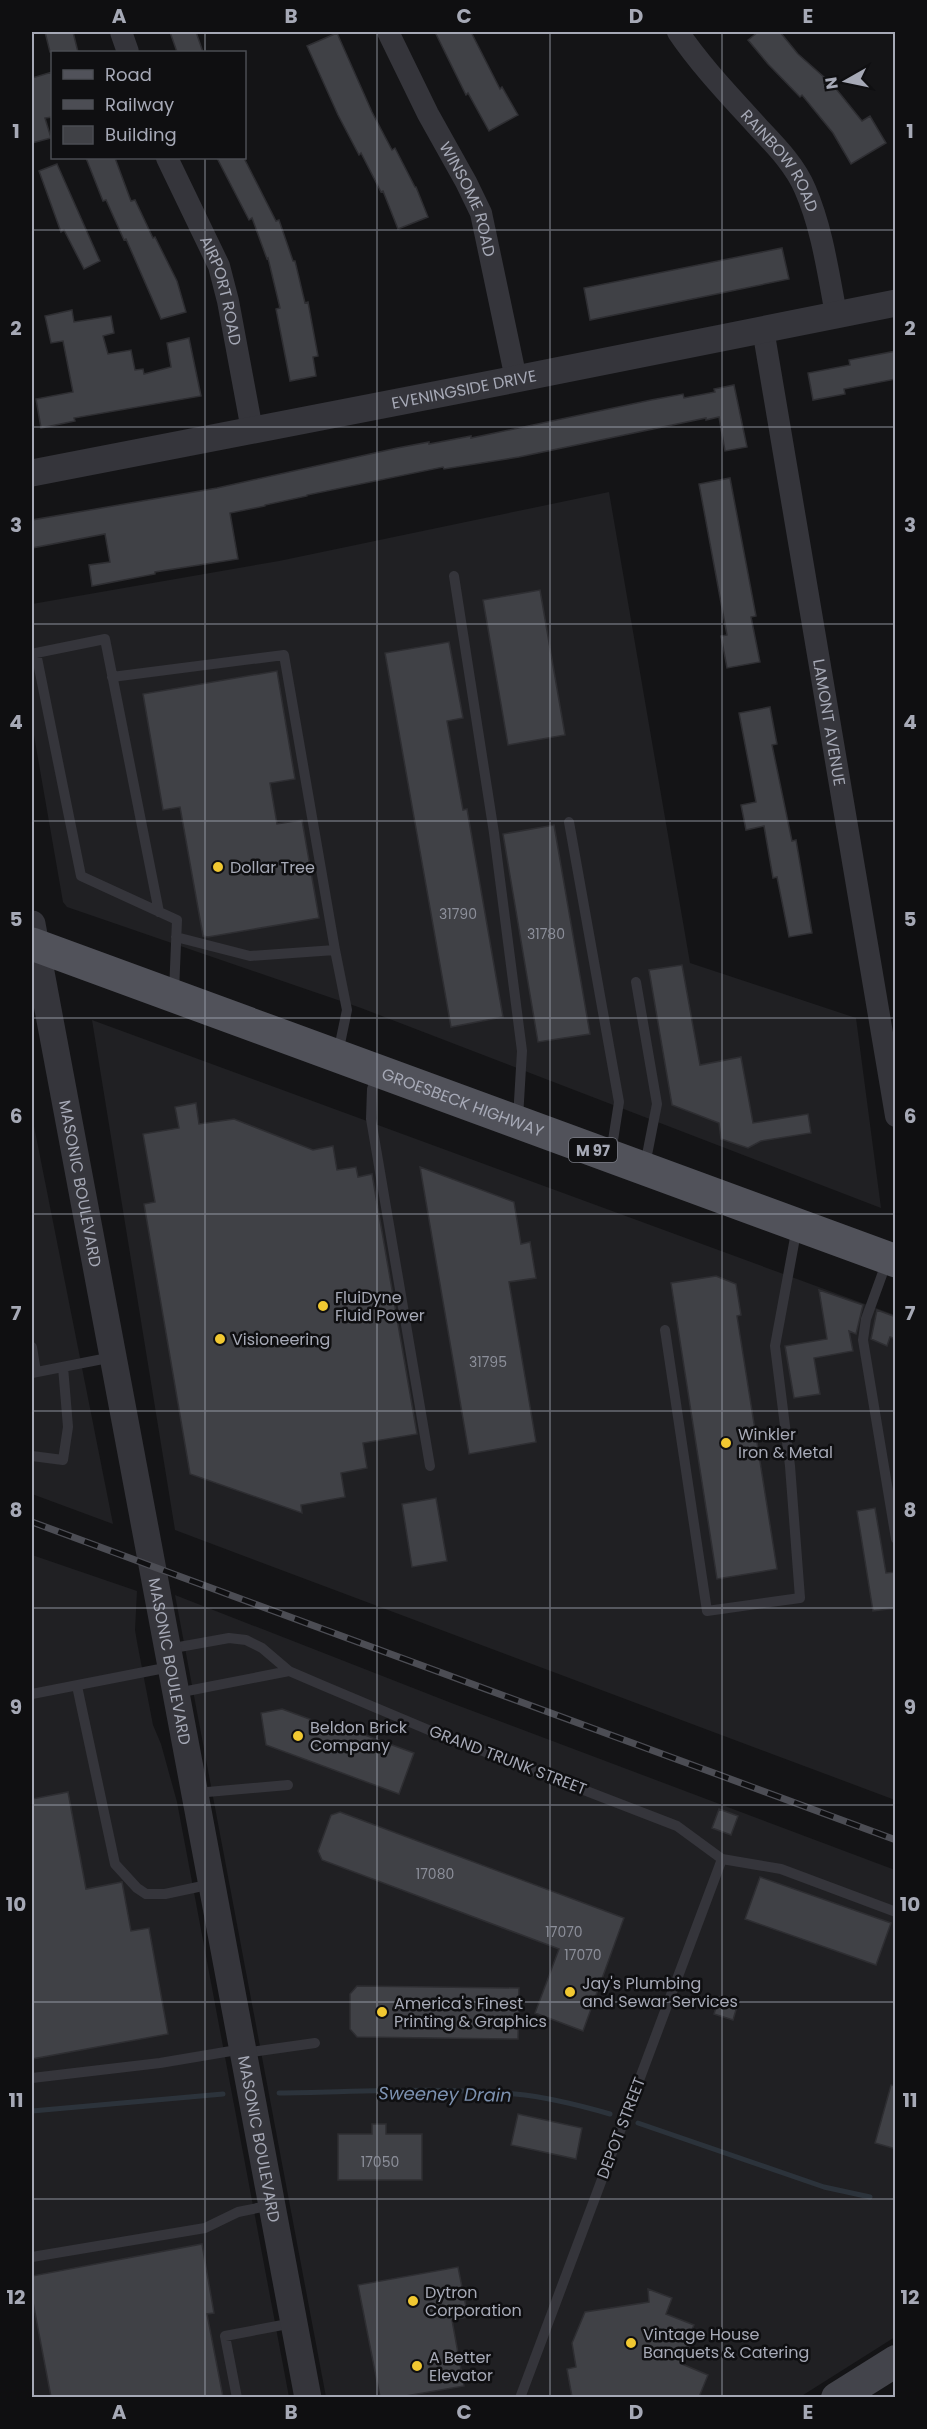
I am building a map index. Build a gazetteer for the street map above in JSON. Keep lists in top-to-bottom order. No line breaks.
{"streets":{"main road":["GROESBECK HIGHWAY","M 97"],"street":["RAINBOW ROAD","WINSOME ROAD","AIRPORT ROAD","EVENINGSIDE DRIVE","LAMONT AVENUE","MASONIC BOULEVARD"],"lane":["GRAND TRUNK STREET","DEPOT STREET"]},"crossings":[["RAINBOW ROAD","EVENINGSIDE DRIVE"],["WINSOME ROAD","EVENINGSIDE DRIVE"],["AIRPORT ROAD","EVENINGSIDE DRIVE"],["EVENINGSIDE DRIVE","LAMONT AVENUE"],["GROESBECK HIGHWAY","MASONIC BOULEVARD"],["MASONIC BOULEVARD","GRAND TRUNK STREET"],["GRAND TRUNK STREET","DEPOT STREET"]],"water":["Sweeney Drain"],"places":["Dollar Tree","FluiDyne Fluid Power","Visioneering","Winkler Iron & Metal","Beldon Brick Company","Jay's Plumbing and Sewar Services","America's Finest Printing & Graphics","Dytron Corporation","Vintage House Banquets & Catering","A Better Elevator"],"house_numbers":["31790","31780","31795","17080","17070","17070","17050"],"legend":["Road","Railway","Building"],"north":"left","grid":{"columns":["A","B","C","D","E"],"rows":["1","2","3","4","5","6","7","8","9","10","11","12"]}}
